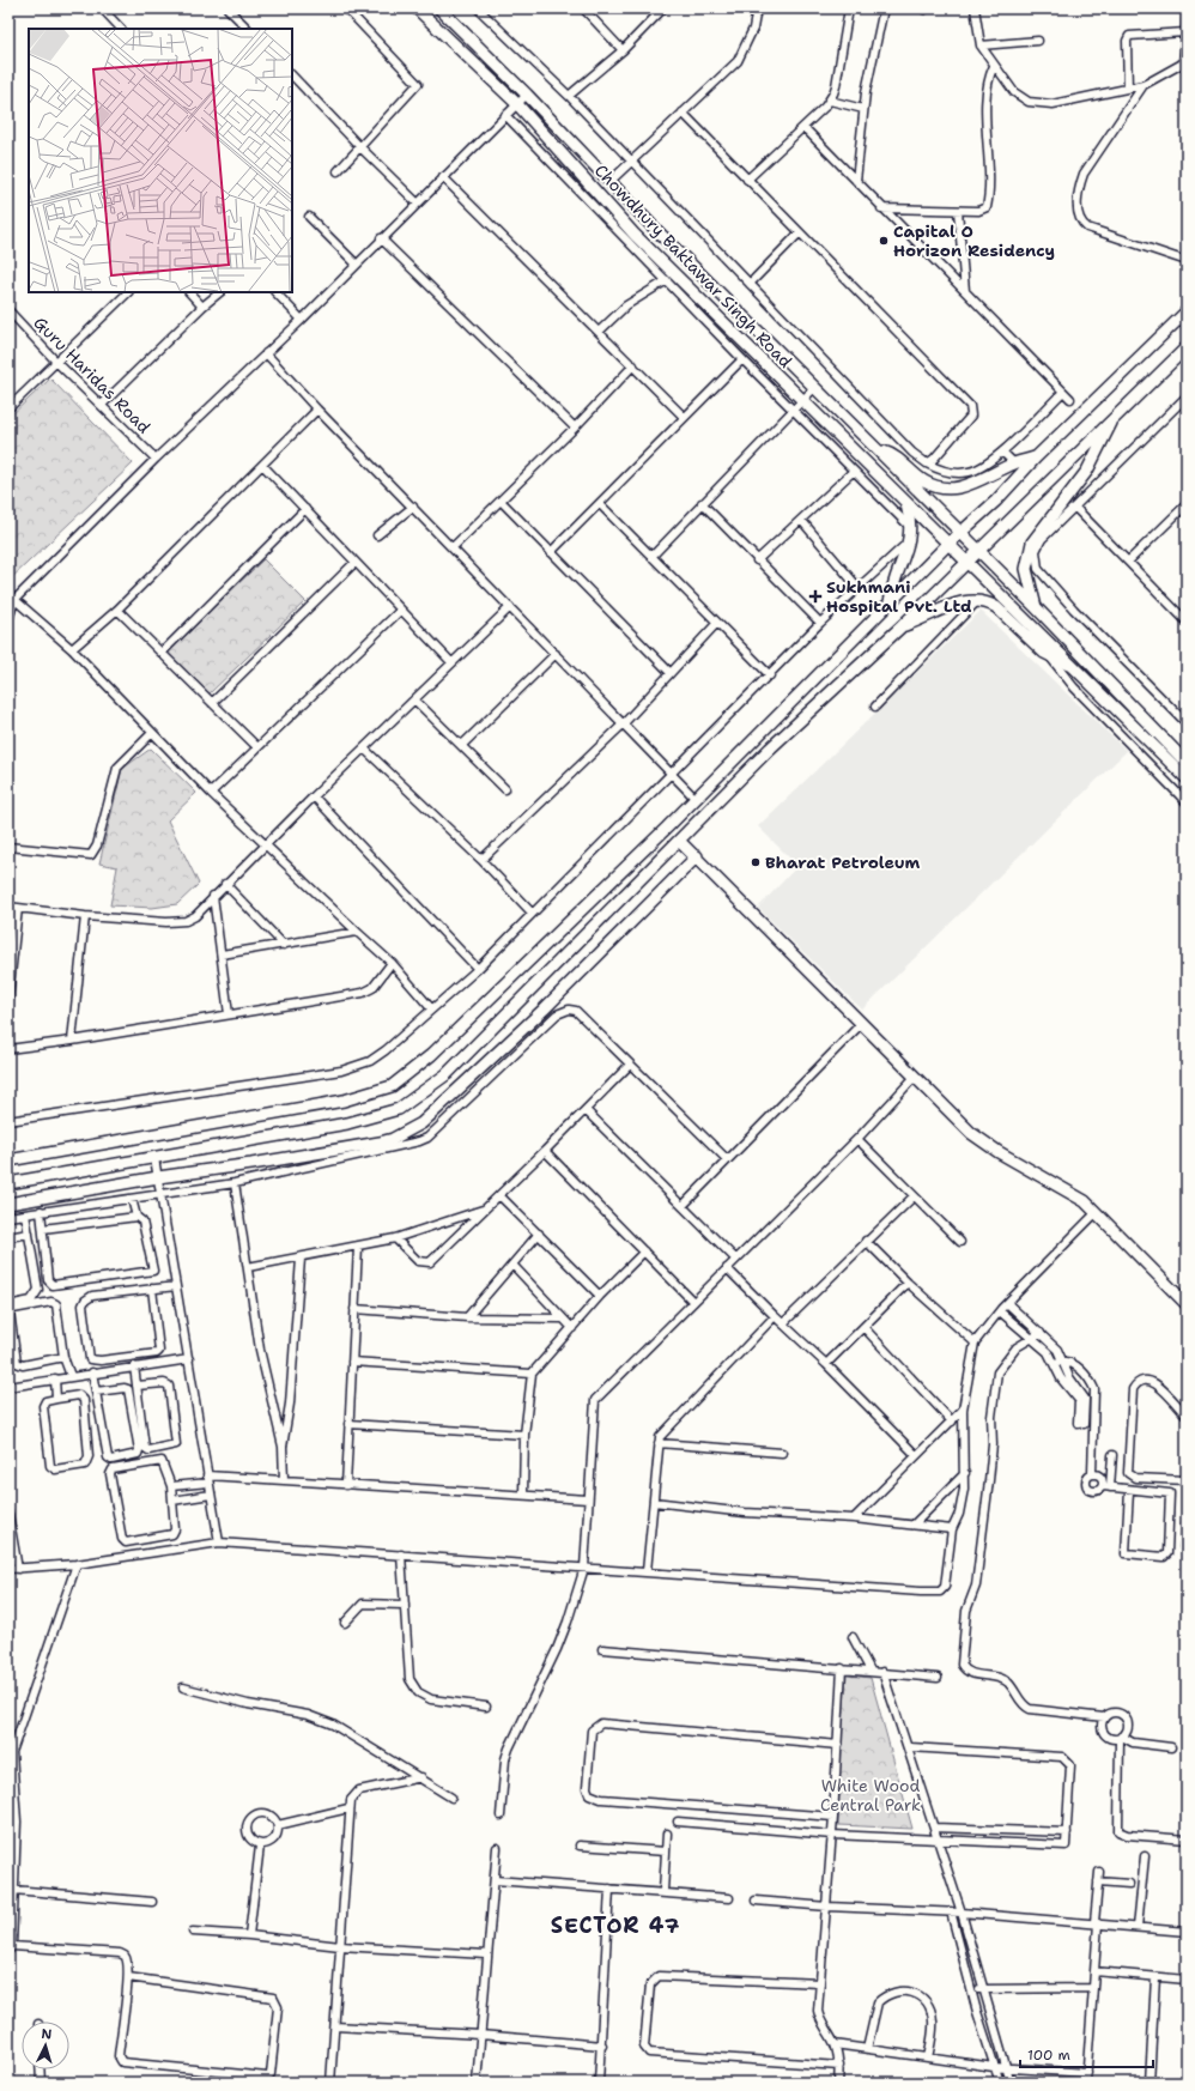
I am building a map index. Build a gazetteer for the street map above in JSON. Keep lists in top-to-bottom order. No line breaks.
{"streets":{"main road":["Chowdhury Baktawar Singh Road"],"street":["Guru Haridas Road"]},"districts":["SECTOR 47"],"parks":["White Wood Central Park"],"places":{"other":["Capital O Horizon Residency","Bharat Petroleum"],"health":["Sukhmani Hospital Pvt. Ltd"]},"scale_bar":"100 m","north":"top"}
